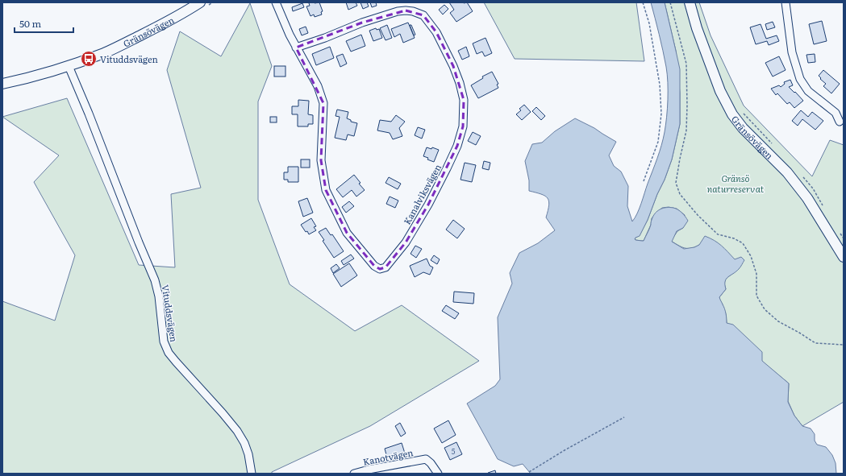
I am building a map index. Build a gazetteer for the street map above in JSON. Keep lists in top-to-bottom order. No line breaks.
{"streets":{"street":["Gränsövägen","Kanalviksvägen","Vituddsvägen","Kanotvägen"]},"crossings":[["Gränsövägen","Vituddsvägen"]],"parks":["Gränsö naturreservat"],"places":{"bus stop":["Vituddsvägen"]},"house_numbers":["5"],"scale_bar":"50 m"}
